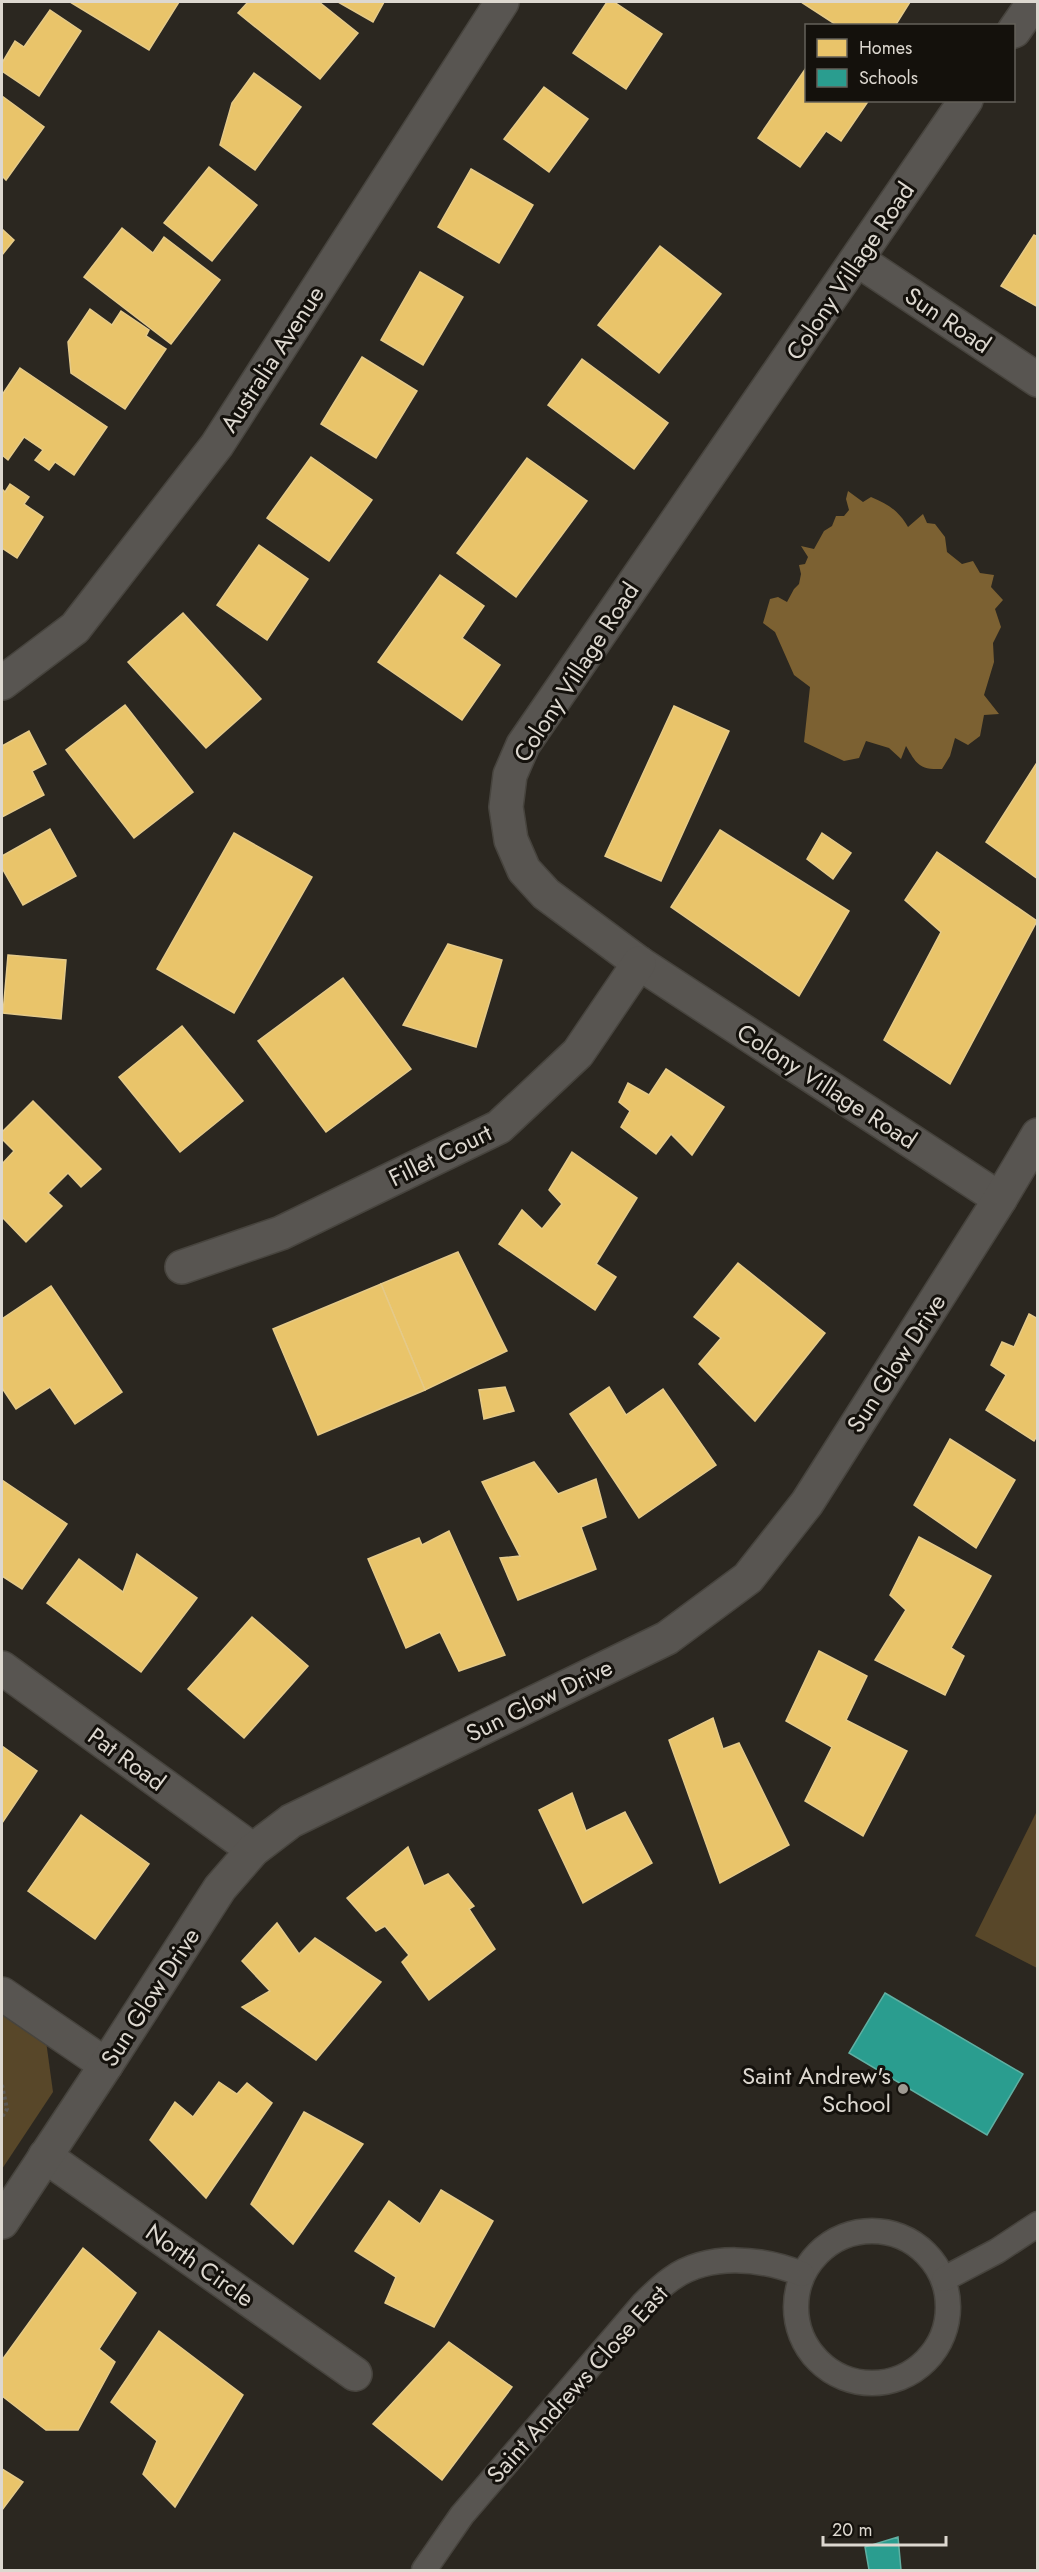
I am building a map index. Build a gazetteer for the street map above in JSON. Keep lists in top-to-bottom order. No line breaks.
{"streets":{"street":["Colony Village Road","Sun Road","Australia Avenue","Fillet Court","Sun Glow Drive","Pat Road","North Circle"],"lane":["Saint Andrews Close East"]},"crossings":[["Colony Village Road","Sun Road"],["Colony Village Road","Fillet Court"],["Colony Village Road","Sun Glow Drive"],["Sun Glow Drive","Pat Road"],["Sun Glow Drive","North Circle"]],"places":["Saint Andrew's School"],"legend":["Homes","Schools"],"scale_bar":"20 m"}
